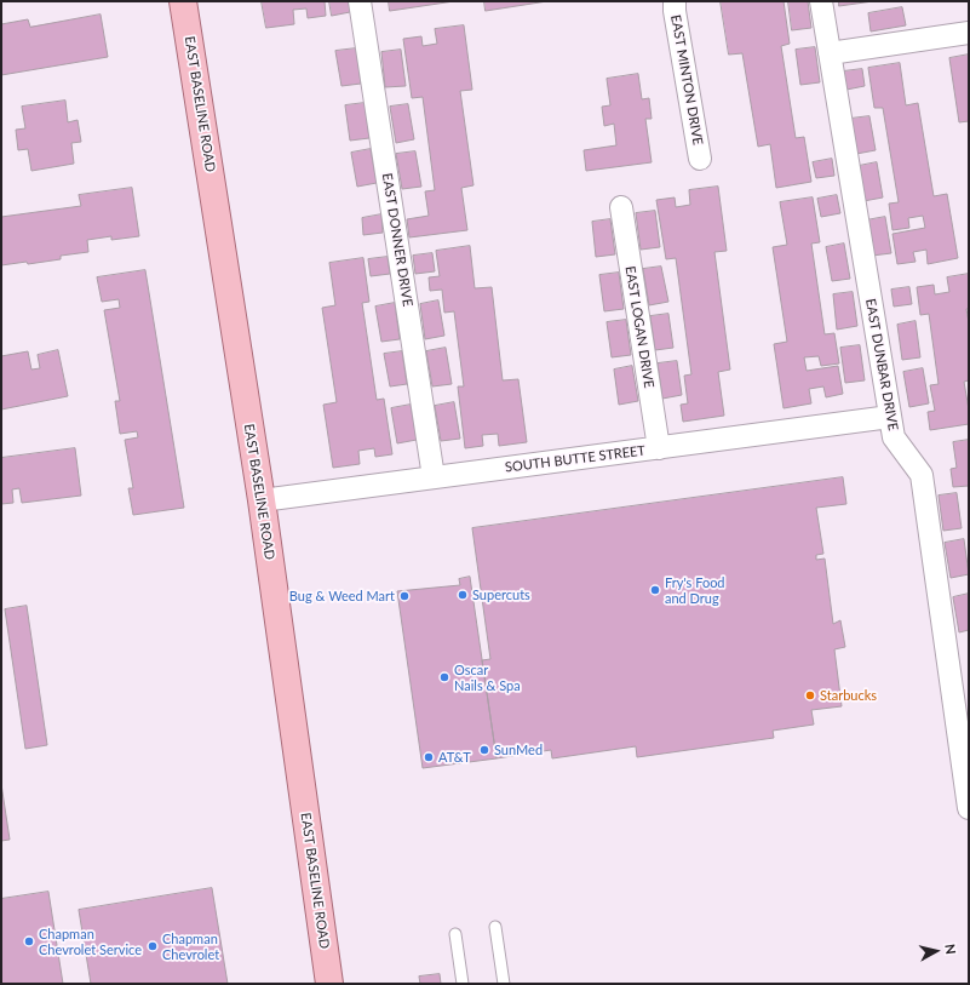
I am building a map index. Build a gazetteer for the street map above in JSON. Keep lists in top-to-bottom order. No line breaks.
{"streets":{"main road":["EAST BASELINE ROAD"],"street":["EAST MINTON DRIVE","EAST DONNER DRIVE","EAST LOGAN DRIVE","EAST DUNBAR DRIVE","SOUTH BUTTE STREET"]},"crossings":[["EAST BASELINE ROAD","SOUTH BUTTE STREET"],["EAST DONNER DRIVE","SOUTH BUTTE STREET"],["EAST LOGAN DRIVE","SOUTH BUTTE STREET"],["EAST DUNBAR DRIVE","SOUTH BUTTE STREET"]],"places":["Fry's Food and Drug","Supercuts","Bug & Weed Mart","Oscar Nails & Spa","Starbucks","SunMed","AT&T","Chapman Chevrolet Service","Chapman Chevrolet"],"north":"right"}
